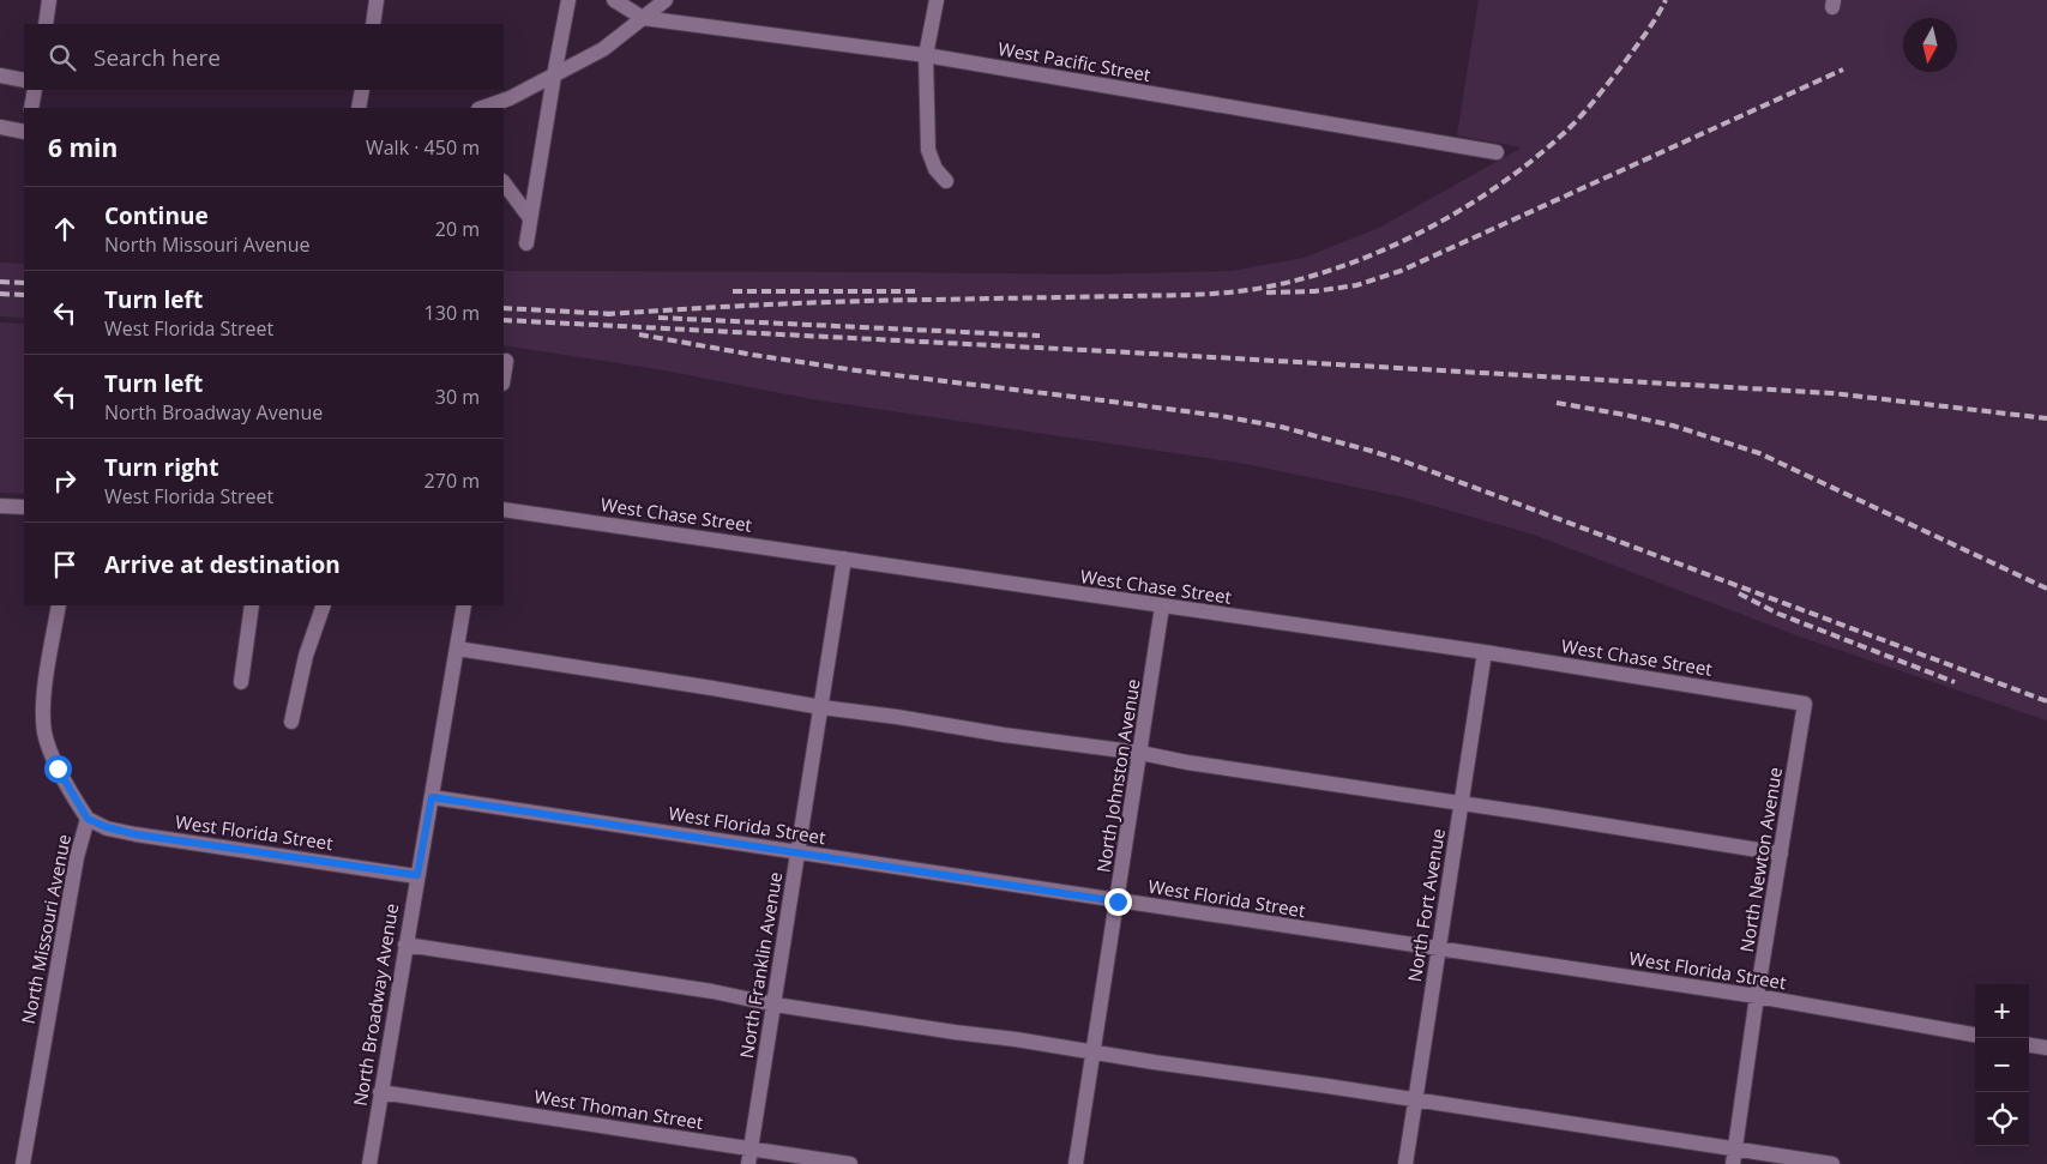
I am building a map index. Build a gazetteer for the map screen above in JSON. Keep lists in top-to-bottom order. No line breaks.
{"streets":{"street":["West Pacific Street","West Chase Street","North Johnston Avenue","West Florida Street","North Newton Avenue","North Fort Avenue","North Missouri Avenue","North Franklin Avenue","North Broadway Avenue","West Thoman Street"]},"crossings":[["West Chase Street","North Johnston Avenue"],["West Chase Street","North Newton Avenue"],["West Chase Street","North Fort Avenue"],["West Chase Street","North Franklin Avenue"],["North Johnston Avenue","West Florida Street"],["West Florida Street","North Newton Avenue"],["West Florida Street","North Fort Avenue"],["West Florida Street","North Missouri Avenue"],["West Florida Street","North Franklin Avenue"],["West Florida Street","North Broadway Avenue"],["North Franklin Avenue","West Thoman Street"],["North Broadway Avenue","West Thoman Street"]],"north":"bottom","page":{"search":"Search here","heading":["6 min","Walk · 450 m"],"list":[["Continue","North Missouri Avenue","20 m"],["Turn left","West Florida Street","130 m"],["Turn left","North Broadway Avenue","30 m"],["Turn right","West Florida Street","270 m"],"Arrive at destination"],"map_buttons":["+","−"]}}
